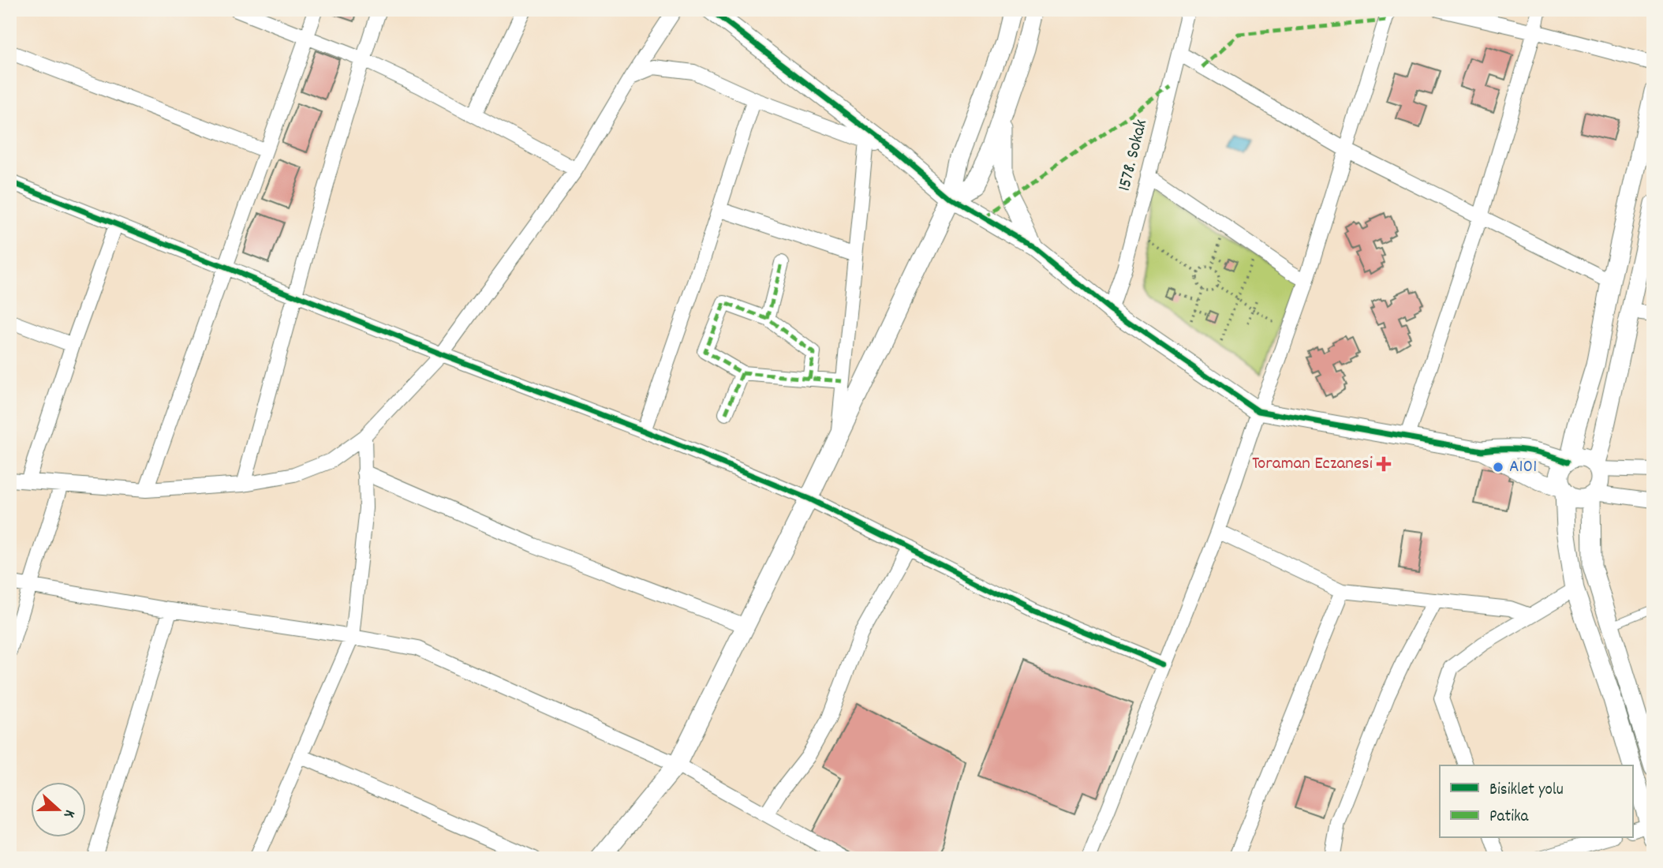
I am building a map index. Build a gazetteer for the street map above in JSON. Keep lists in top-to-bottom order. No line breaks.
{"streets":{"street":["1578. Sokak"]},"places":{"health":["Toraman Eczanesi"],"other":["A101"]},"legend":["Bisiklet yolu","Patika"],"north":"right"}
